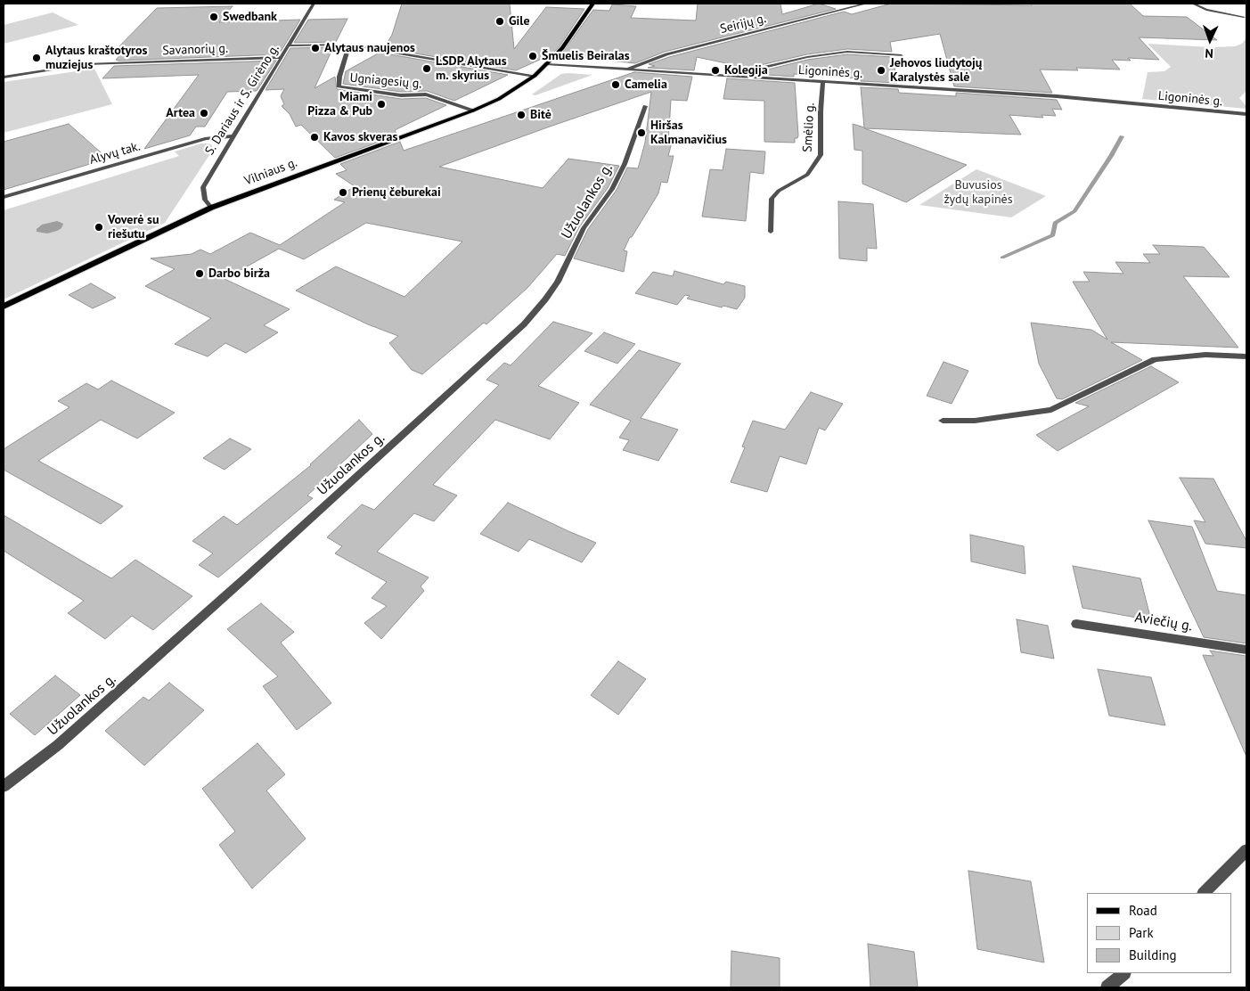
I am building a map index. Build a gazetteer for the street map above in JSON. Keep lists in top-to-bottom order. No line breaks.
{"streets":{"main road":["Vilniaus g."],"street":["Seirijų g.","Savanorių g.","Ligoninės g.","Ugniagesių g.","S. Dariaus ir S. Girėno g.","Smėlio g.","Alyvų tak.","Užuolankos g.","Aviečių g."]},"crossings":[["Seirijų g.","Ligoninės g."],["Savanorių g.","S. Dariaus ir S. Girėno g."],["Ligoninės g.","Smėlio g."],["Ligoninės g.","Vilniaus g."],["Ugniagesių g.","S. Dariaus ir S. Girėno g."],["Ugniagesių g.","Vilniaus g."],["S. Dariaus ir S. Girėno g.","Alyvų tak."],["S. Dariaus ir S. Girėno g.","Vilniaus g."]],"parks":["Buvusios žydų kapinės"],"places":["Swedbank","Gile","Alytaus naujenos","Šmuelis Beiralas","Alytaus kraštotyros muziejus","LSDP Alytaus m. skyrius","Kolegija","Jehovos liudytojų Karalystės salė","Camelia","Miami Pizza & Pub","Artea","Bitė","Hiršas Kalmanavičius","Kavos skveras","Prienų čeburekai","Voverė su riešutu","Darbo birža"],"legend":["Road","Park","Building"],"north":"bottom"}
